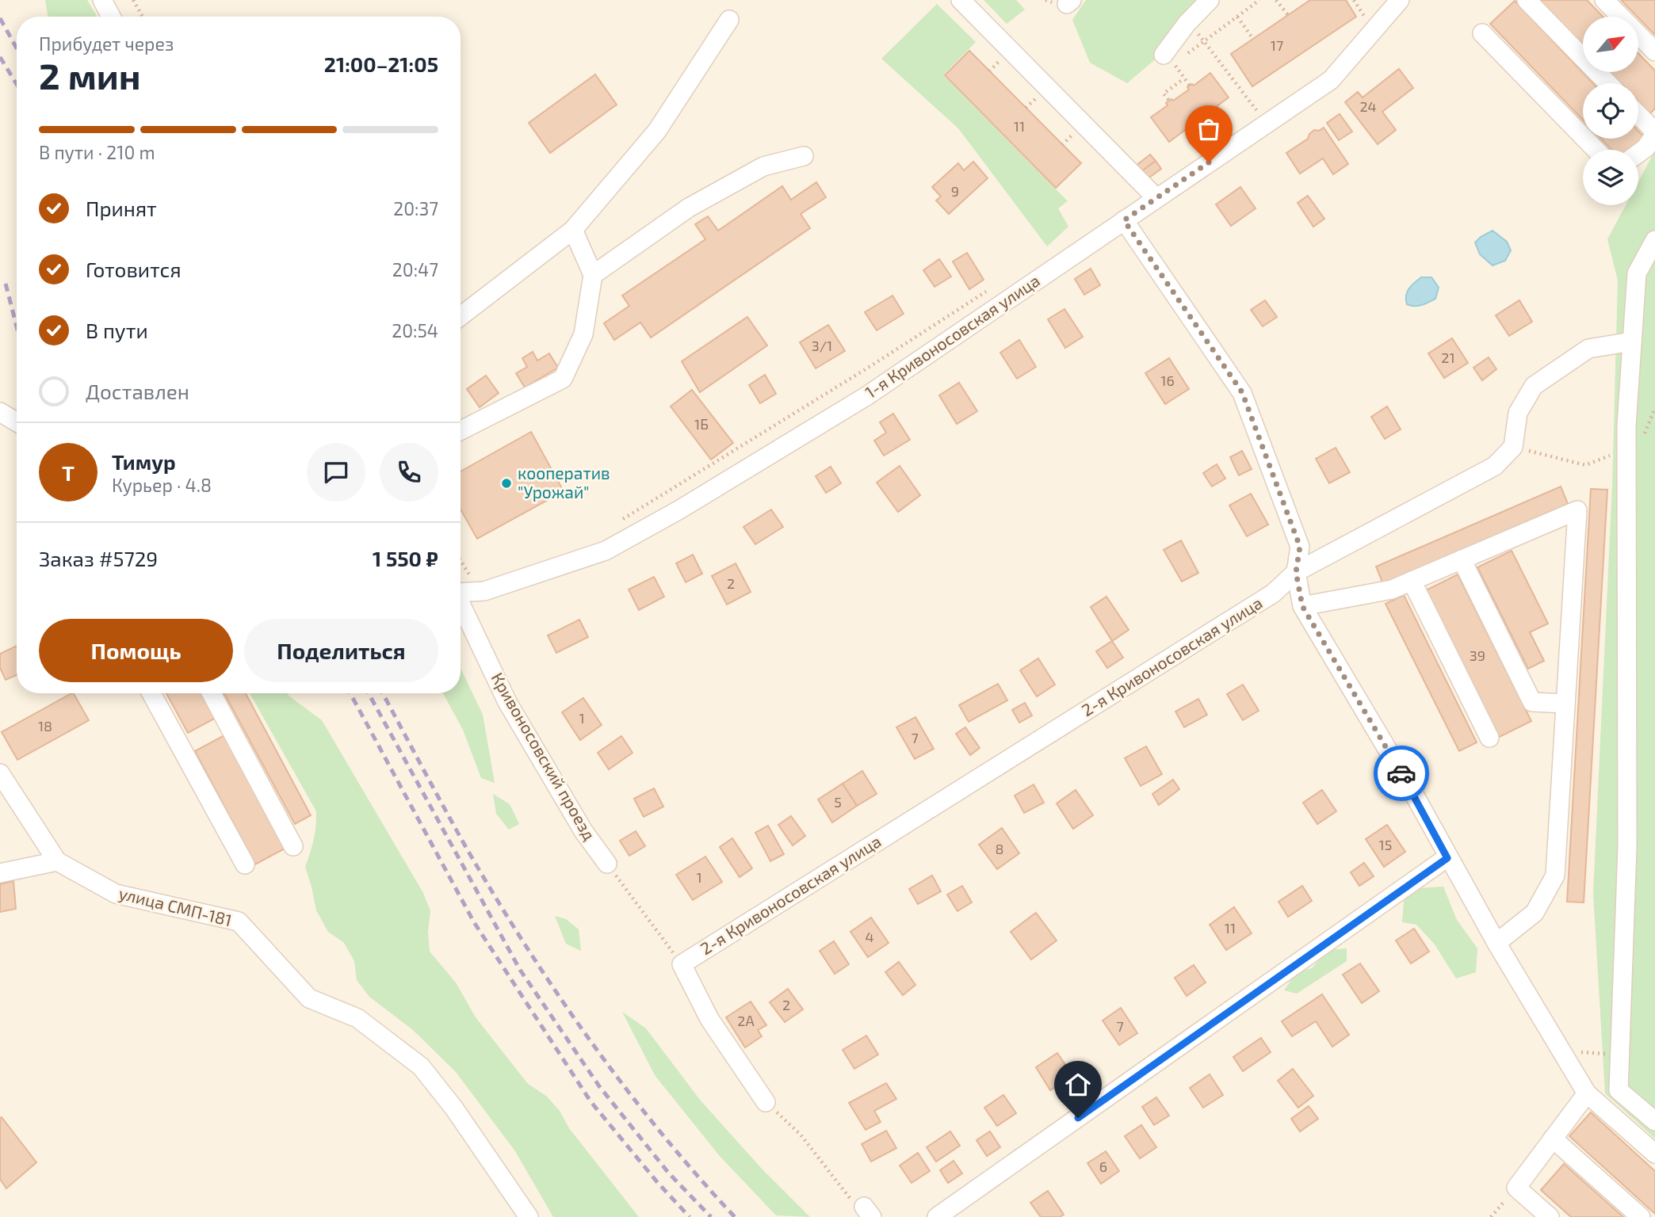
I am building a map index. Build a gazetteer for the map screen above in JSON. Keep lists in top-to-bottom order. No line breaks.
{"streets":{"street":["1-я Кривоносовская улица","2-я Кривоносовская улица","Кривоносовский проезд","улица СМП-181"]},"places":["кооператив \"Урожай\""],"house_numbers":["17","24","11","9","3/1","21","16","1Б","2","39","1","18","7","5","15","8","1","11","4","2","2А","7","6"],"north":"top right","page":{"heading":["2 мин","Прибудет через","21:00–21:05"],"panel":["Тимур","Курьер · 4.8","Заказ #5729","1 550 ₽"],"bar":"В пути · 210 m","list":[["Принят","20:37"],["Готовится","20:47"],["В пути","20:54"],"Доставлен"],"round":"Т","buttons":["Помощь","Поделиться"]}}
